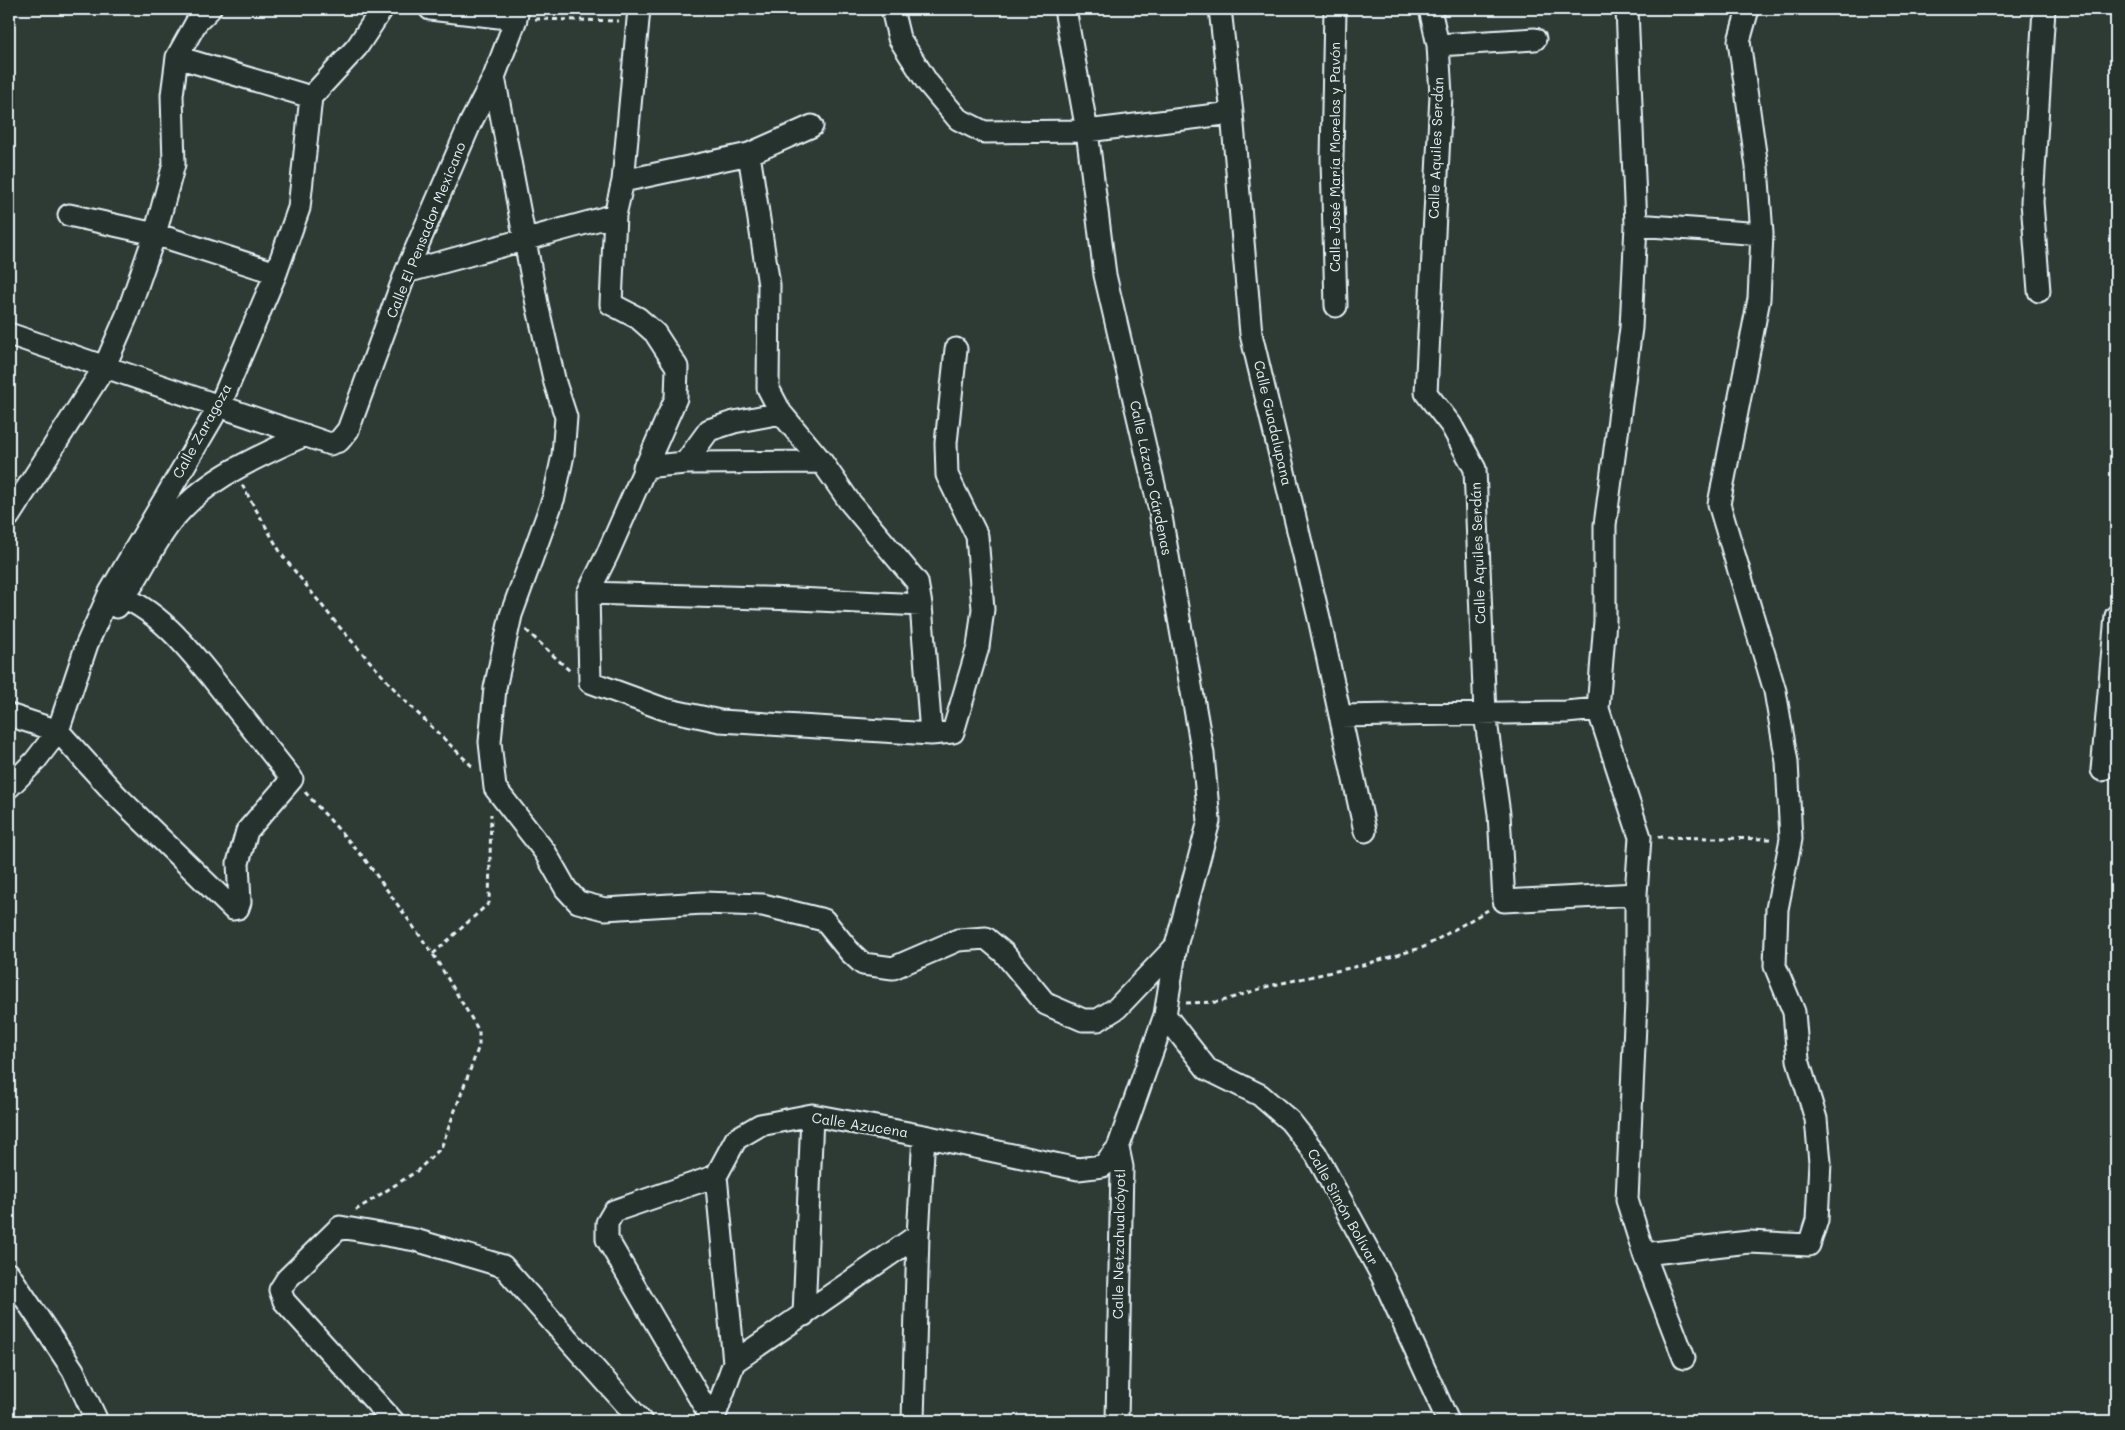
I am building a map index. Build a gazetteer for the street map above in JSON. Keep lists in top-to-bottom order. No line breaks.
{"streets":{"street":["Calle Aquiles Serdán","Calle José María Morelos y Pavón","Calle El Pensador Mexicano","Calle Guadalupana","Calle Zaragoza","Calle Lázaro Cárdenas","Calle Azucena","Calle Simón Bolívar","Calle Netzahualcóyotl"]},"crossings":[["Calle Lázaro Cárdenas","Calle Simón Bolívar"],["Calle Lázaro Cárdenas","Calle Netzahualcóyotl"],["Calle Azucena","Calle Netzahualcóyotl"],["Calle Simón Bolívar","Calle Netzahualcóyotl"]]}
